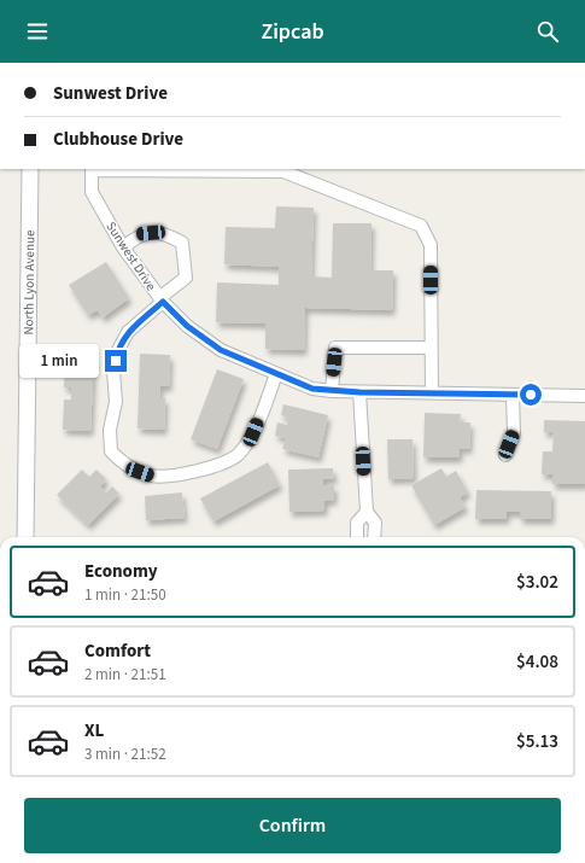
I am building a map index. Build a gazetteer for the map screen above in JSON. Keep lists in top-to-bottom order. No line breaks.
{"streets":{"street":["Sunwest Drive","North Lyon Avenue"]},"page":{"header":"Zipcab","banner":["Sunwest Drive","Clubhouse Drive"],"bubble":"1 min","list":[{"name":"Economy","note":"1 min · 21:50","value":"$3.02"},{"name":"Comfort","note":"2 min · 21:51","value":"$4.08"},{"name":"XL","note":"3 min · 21:52","value":"$5.13"}],"buttons":"Confirm"}}
